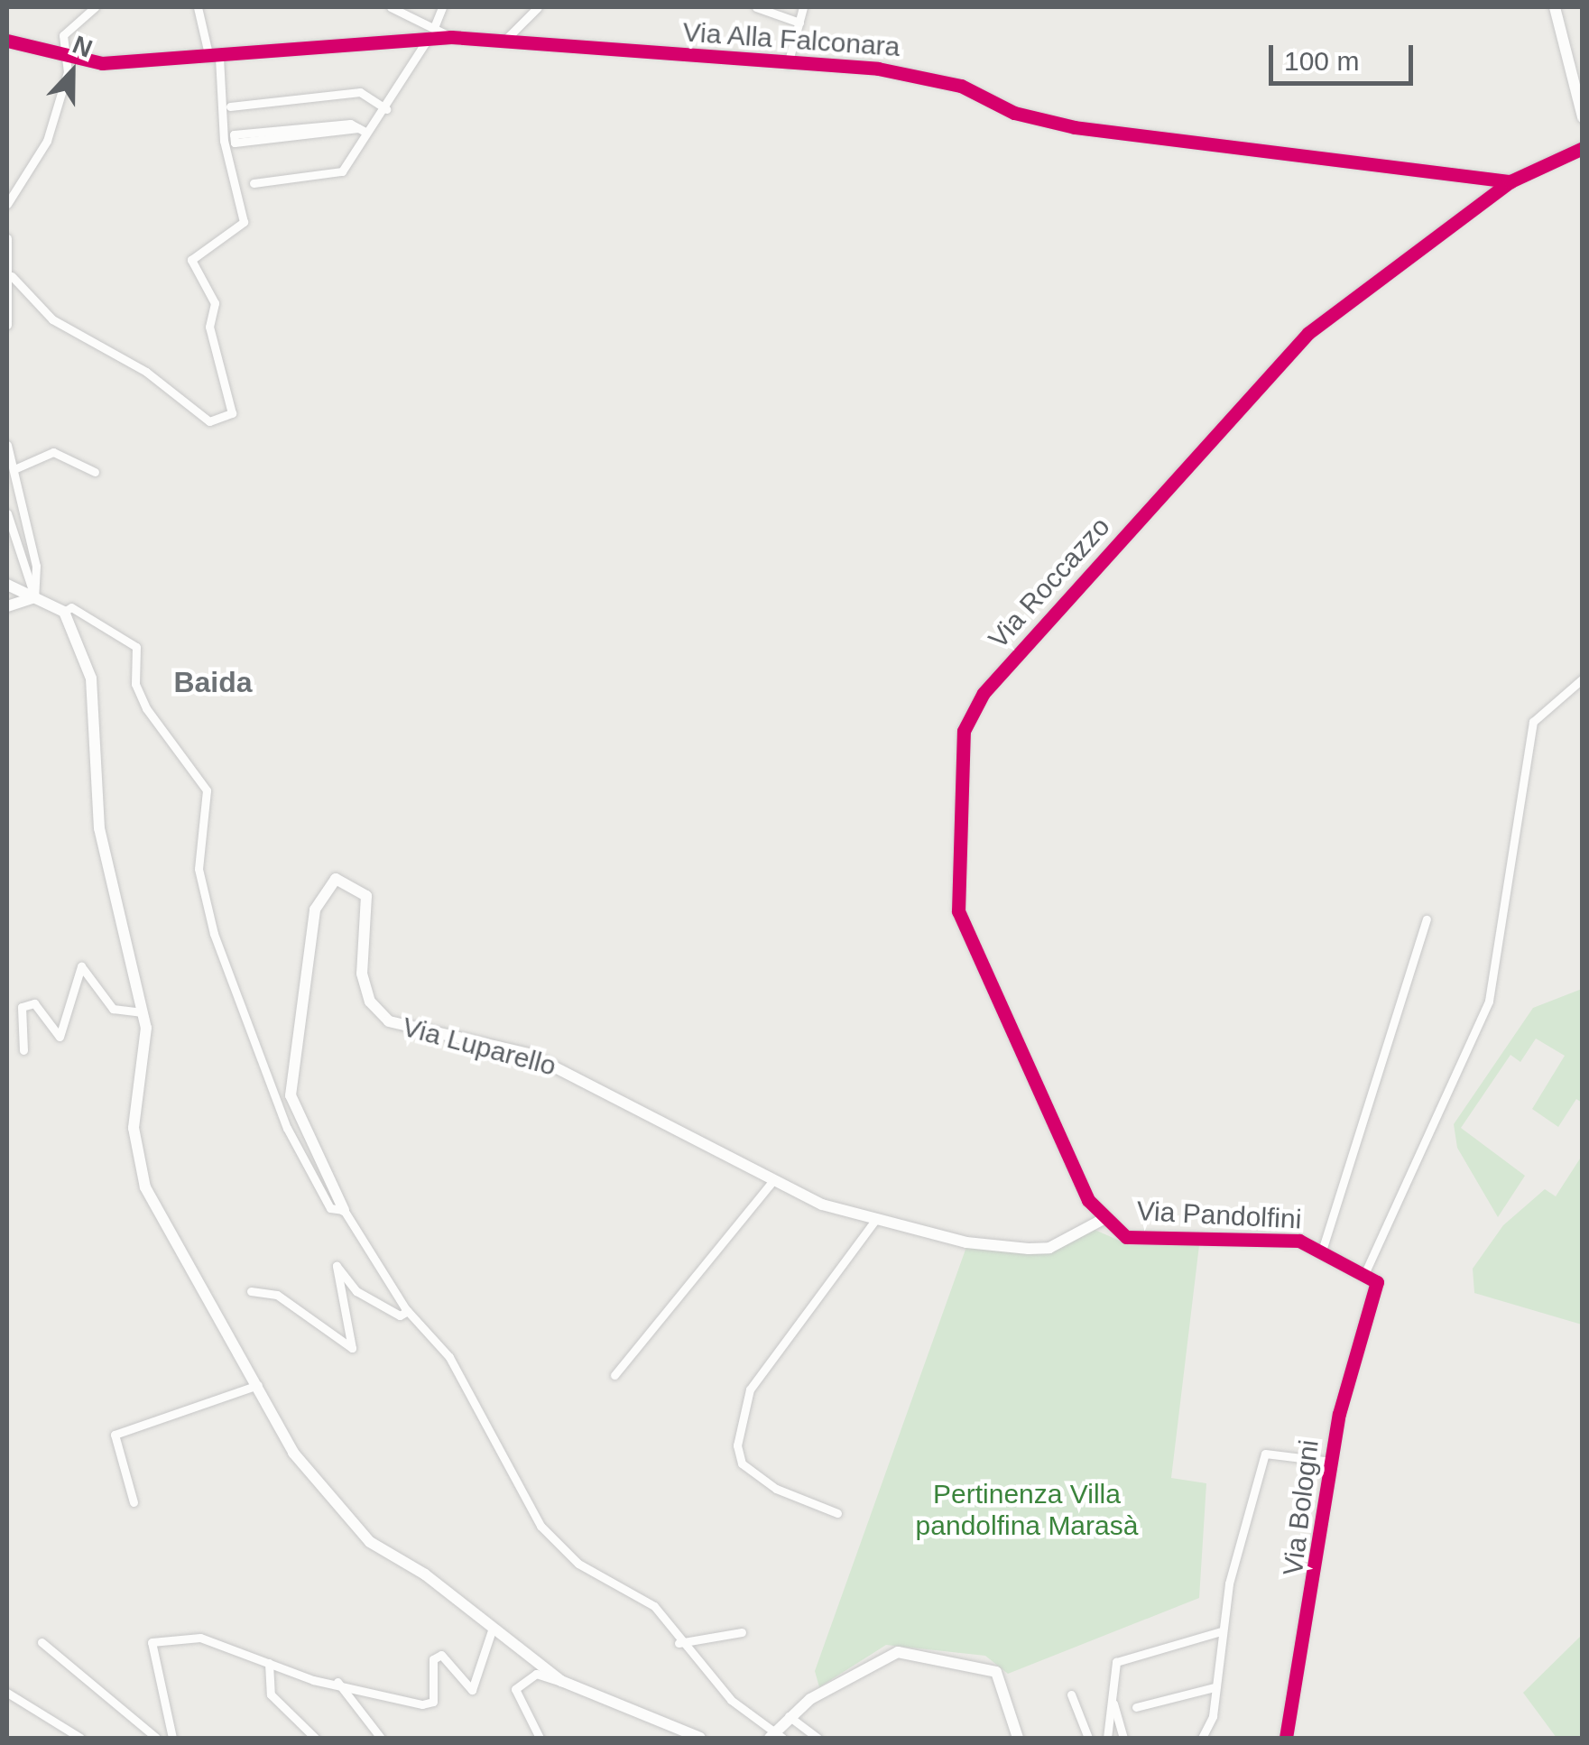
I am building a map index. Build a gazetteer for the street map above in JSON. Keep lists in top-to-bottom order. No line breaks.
{"streets":{"street":["Via Alla Falconara","Via Roccazzo","Via Luparello","Via Pandolfini","Via Bologni"]},"crossings":[["Via Alla Falconara","Via Roccazzo"],["Via Roccazzo","Via Luparello"],["Via Roccazzo","Via Pandolfini"],["Via Luparello","Via Pandolfini"],["Via Pandolfini","Via Bologni"]],"districts":["Baida"],"parks":["Pertinenza Villa pandolfina Marasà"],"scale_bar":"100 m","north":"top"}
